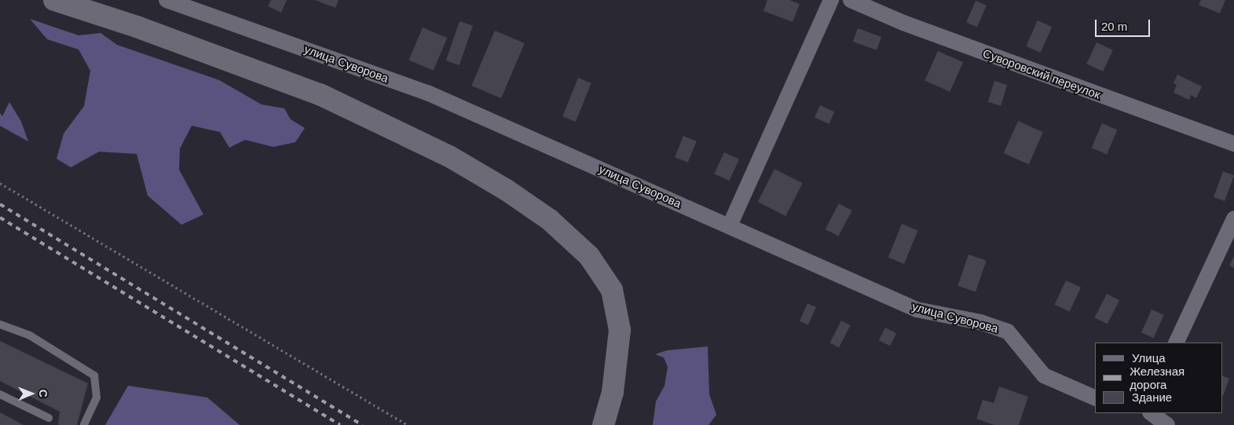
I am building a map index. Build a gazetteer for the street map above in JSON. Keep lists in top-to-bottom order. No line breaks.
{"streets":{"street":["улица Суворова","Суворовский переулок"]},"legend":["Улица","Железная дорога","Здание"],"scale_bar":"20 m","north":"right"}
